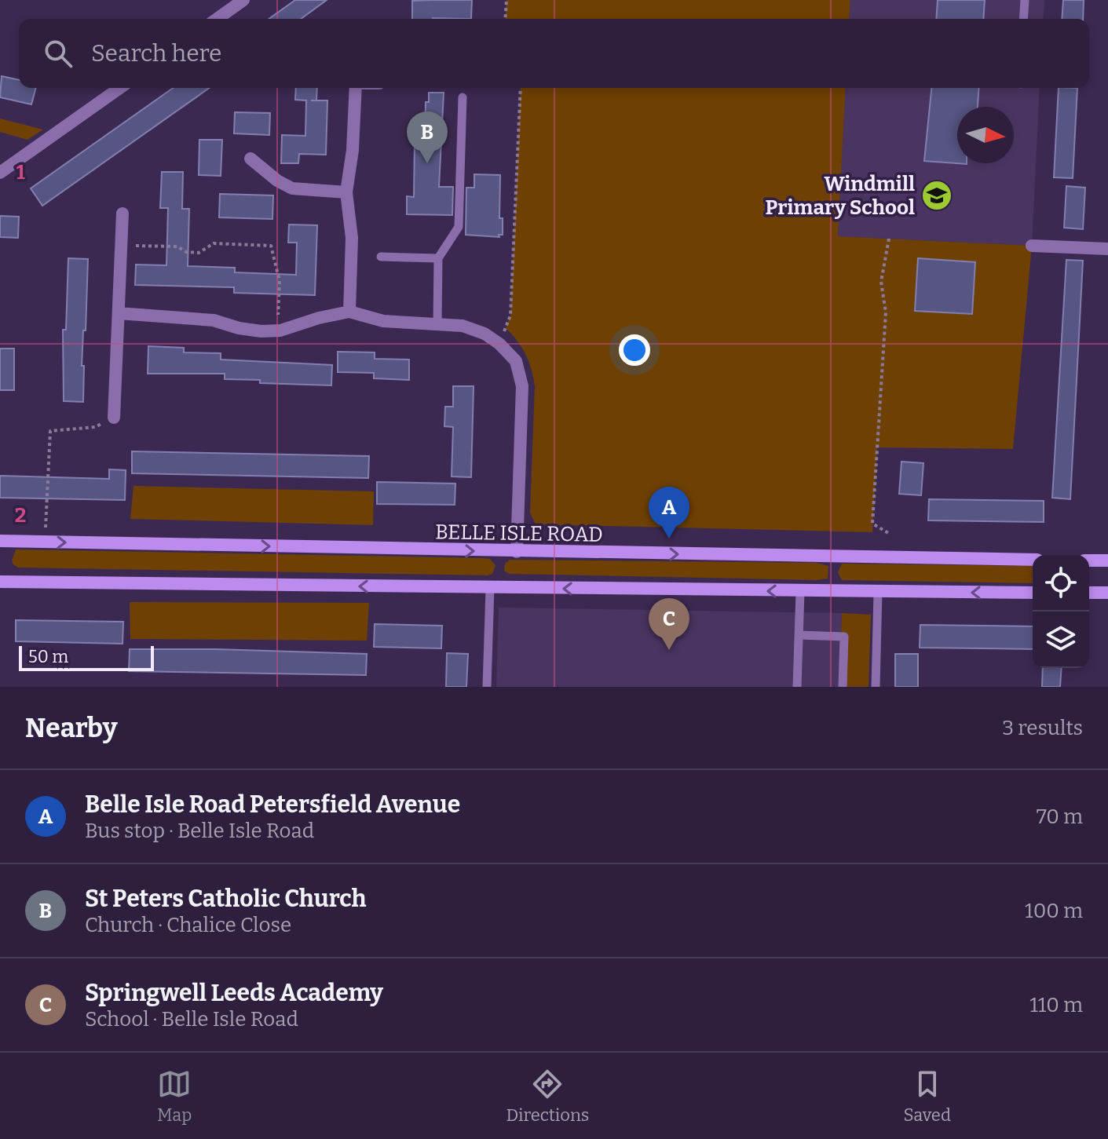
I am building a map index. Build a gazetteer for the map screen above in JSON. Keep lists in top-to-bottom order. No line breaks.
{"streets":{"street":["BELLE ISLE ROAD"]},"places":{"school or university":["Windmill Primary School"]},"scale_bar":"50 m","north":"right","page":{"search":"Search here","pins":["B","A","C"],"scale":"50 m","heading":["Nearby","3 results"],"list":[{"mark":"A","name":"Belle Isle Road Petersfield Avenue","note":"Bus stop · Belle Isle Road","value":"70 m"},{"mark":"B","name":"St Peters Catholic Church","note":"Church · Chalice Close","value":"100 m"},{"mark":"C","name":"Springwell Leeds Academy","note":"School · Belle Isle Road","value":"110 m"}],"nav":["Map","Directions","Saved"]},"grid":{"rows":["1","2"]}}
